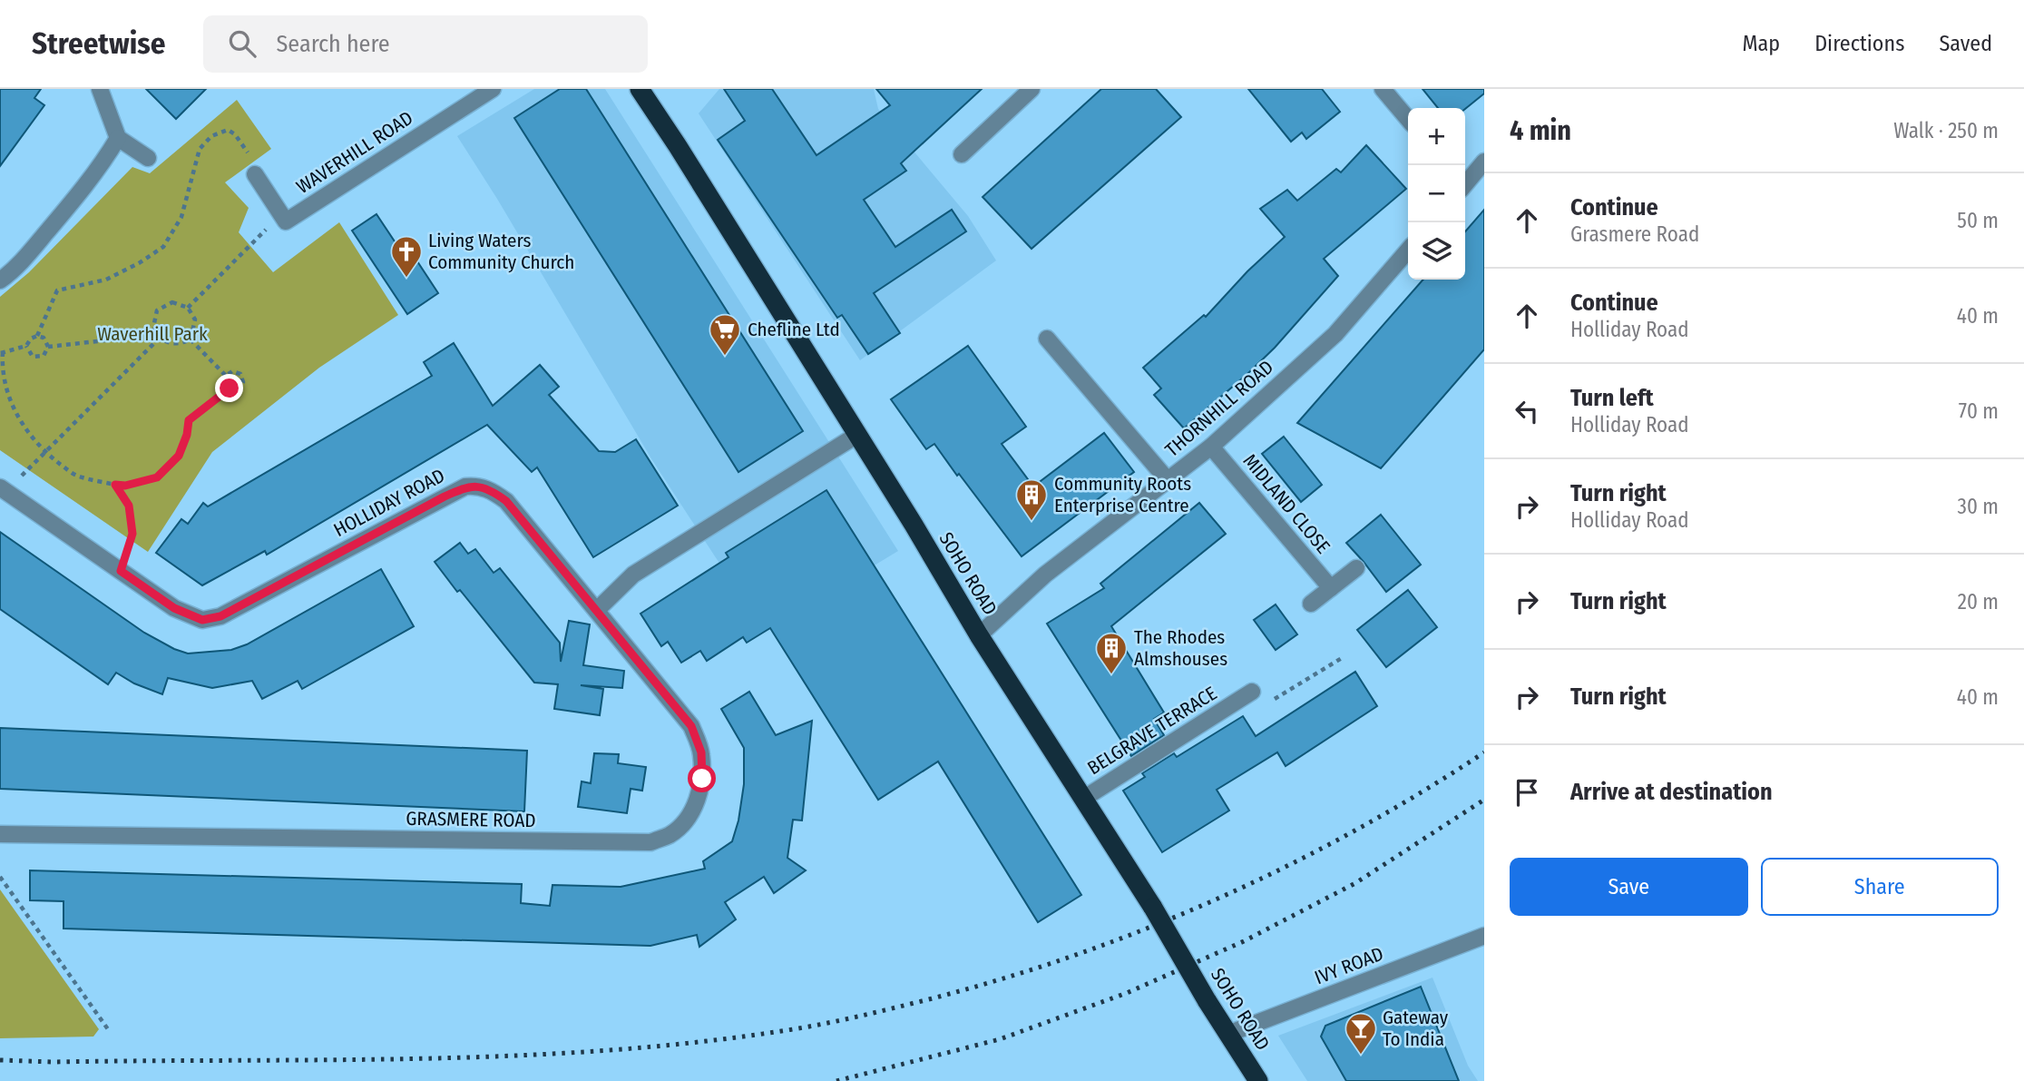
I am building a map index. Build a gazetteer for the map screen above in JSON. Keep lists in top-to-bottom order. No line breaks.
{"streets":{"highway":["SOHO ROAD"],"street":["WAVERHILL ROAD","THORNHILL ROAD","HOLLIDAY ROAD","MIDLAND CLOSE","BELGRAVE TERRACE","GRASMERE ROAD","IVY ROAD"]},"crossings":[["THORNHILL ROAD","MIDLAND CLOSE"],["THORNHILL ROAD","SOHO ROAD"],["HOLLIDAY ROAD","GRASMERE ROAD"],["SOHO ROAD","BELGRAVE TERRACE"],["SOHO ROAD","IVY ROAD"]],"parks":["Waverhill Park"],"places":{"church":["Living Waters Community Church"],"supermarket":["Chefline Ltd"],"building":["Community Roots Enterprise Centre","The Rhodes Almshouses"],"bar":["Gateway To India"]},"page":{"header":"Streetwise","search":"Search here","nav":["Map","Directions","Saved"],"heading":["4 min","Walk · 250 m"],"map_buttons":["+","−"],"list":[["Continue","Grasmere Road","50 m"],["Continue","Holliday Road","40 m"],["Turn left","Holliday Road","70 m"],["Turn right","Holliday Road","30 m"],["Turn right","20 m"],["Turn right","40 m"],"Arrive at destination"],"buttons":["Save","Share"]}}
